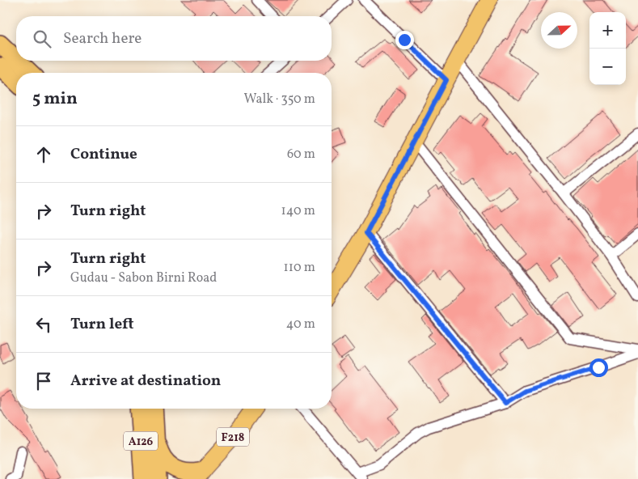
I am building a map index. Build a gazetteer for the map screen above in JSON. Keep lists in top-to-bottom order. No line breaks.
{"streets":{"highway":["F218","A126"]},"crossings":[["F218","A126"]],"north":"right","page":{"map_buttons":["+","−"],"search":"Search here","heading":["5 min","Walk · 350 m"],"list":[["Continue","60 m"],["Turn right","140 m"],["Turn right","Gudau - Sabon Birni Road","110 m"],["Turn left","40 m"],"Arrive at destination"]}}
